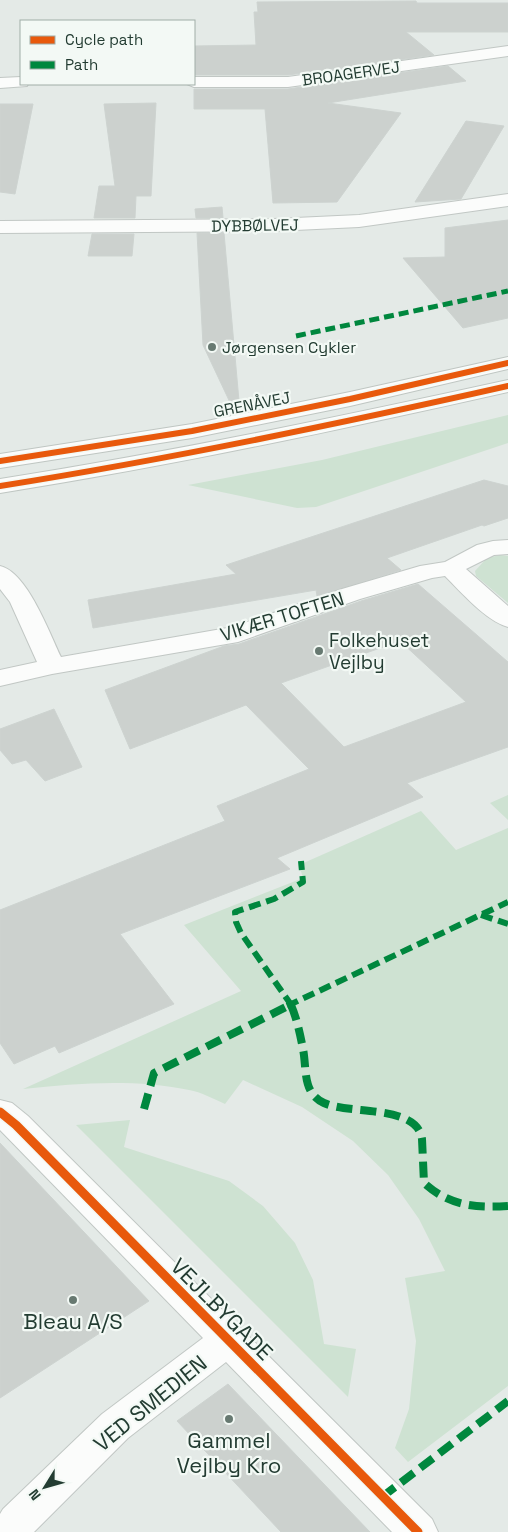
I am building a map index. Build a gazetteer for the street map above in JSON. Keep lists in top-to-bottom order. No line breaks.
{"streets":{"street":["BROAGERVEJ","DYBBØLVEJ","GRENÅVEJ","VIKÆR TOFTEN","VEJLBYGADE","VED SMEDIEN"]},"crossings":[["VEJLBYGADE","VED SMEDIEN"]],"places":["Jørgensen Cykler","Folkehuset Vejlby","Bleau A/S","Gammel Vejlby Kro"],"legend":["Cycle path","Path"],"north":"bottom left"}
